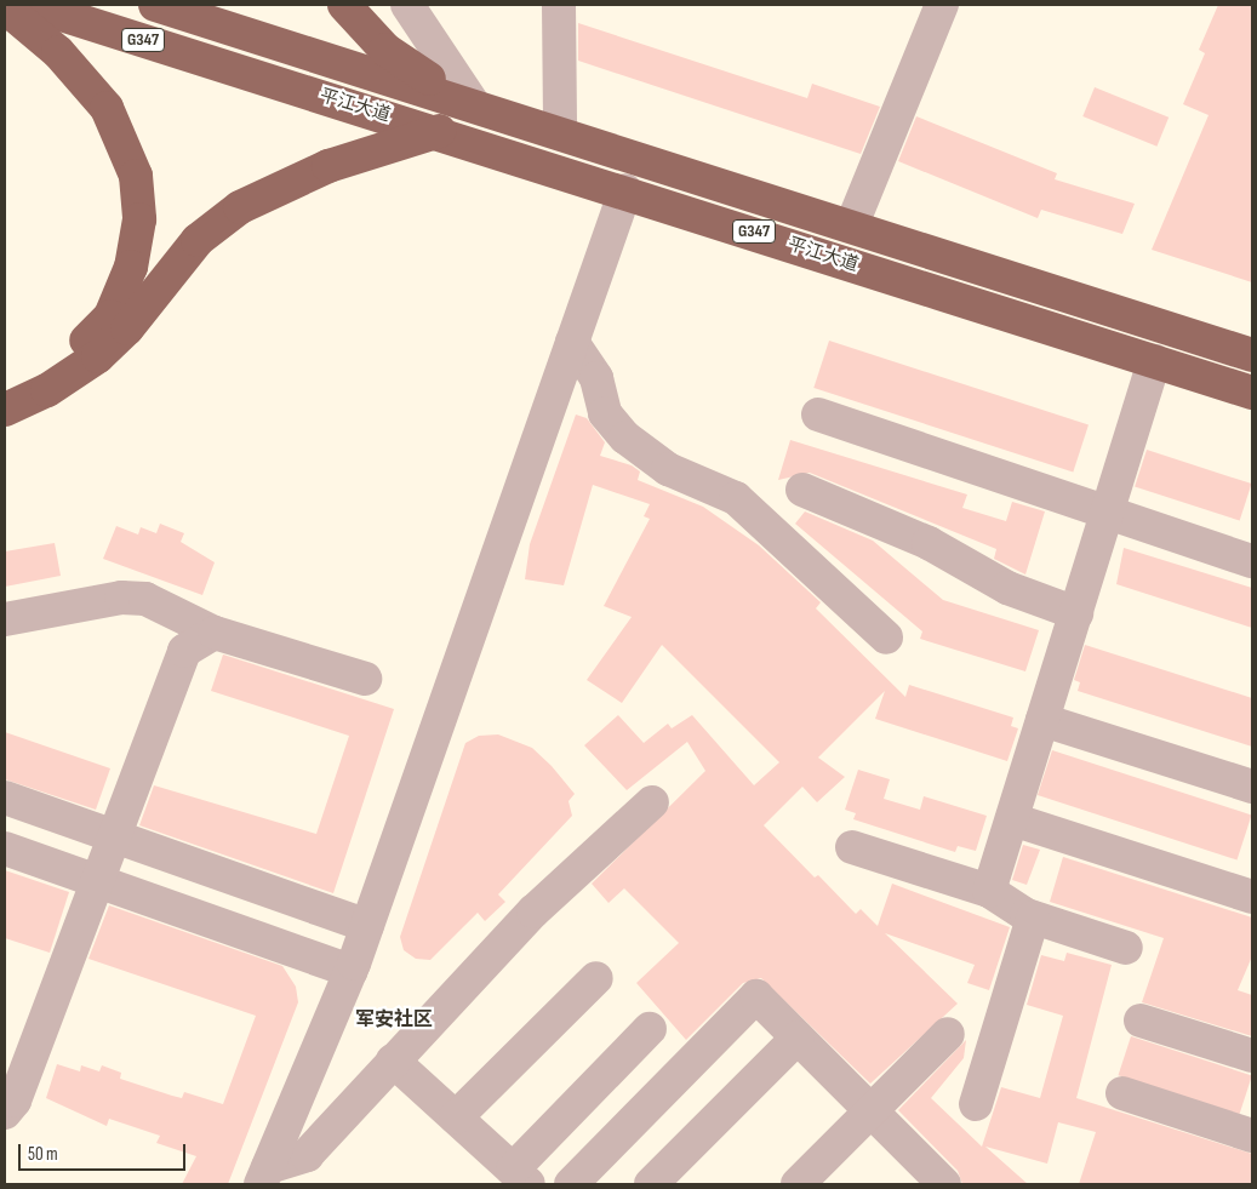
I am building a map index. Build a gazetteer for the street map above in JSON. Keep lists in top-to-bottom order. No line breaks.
{"streets":{"highway":["G347","平江大道"]},"districts":["军安社区"],"scale_bar":"50 m"}
